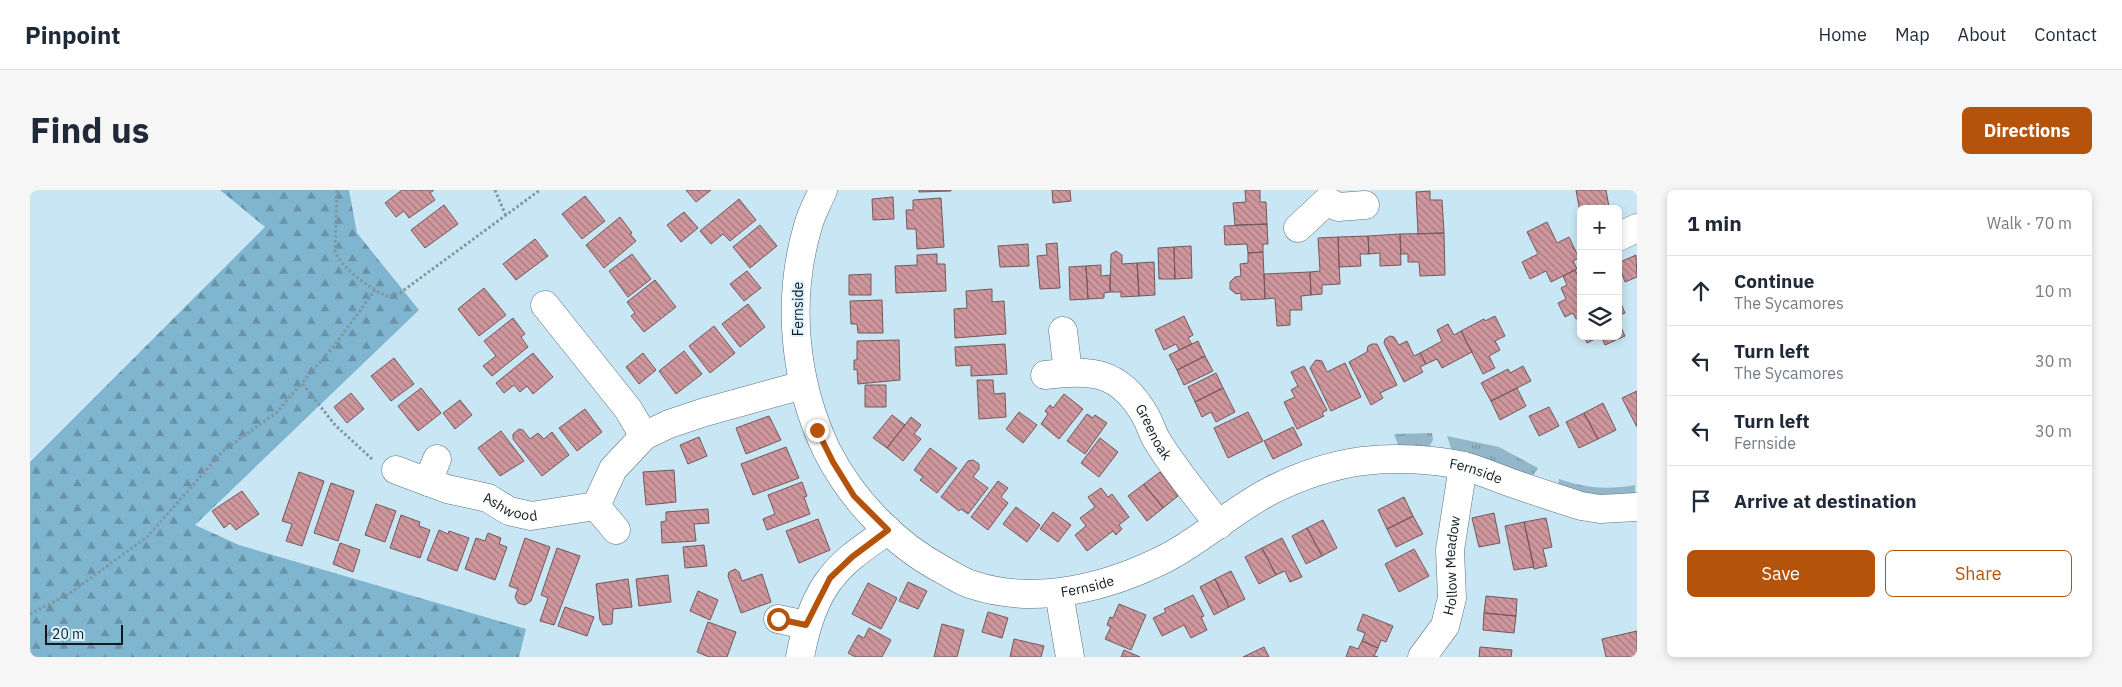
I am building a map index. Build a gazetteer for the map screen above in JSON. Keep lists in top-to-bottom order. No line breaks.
{"streets":{"street":["Fernside","Greenoak","Ashwood","Hollow Meadow"]},"crossings":[["Fernside","Greenoak"],["Fernside","Hollow Meadow"]],"scale_bar":"20 m","page":{"header":"Pinpoint","nav":["Home","Map","About","Contact"],"title":"Find us","buttons":["Directions",["Save","Share"]],"heading":["1 min","Walk · 70 m"],"map_buttons":["+","−"],"list":[["Continue","The Sycamores","10 m"],["Turn left","The Sycamores","30 m"],["Turn left","Fernside","30 m"],"Arrive at destination"],"scale":"20 m"}}
